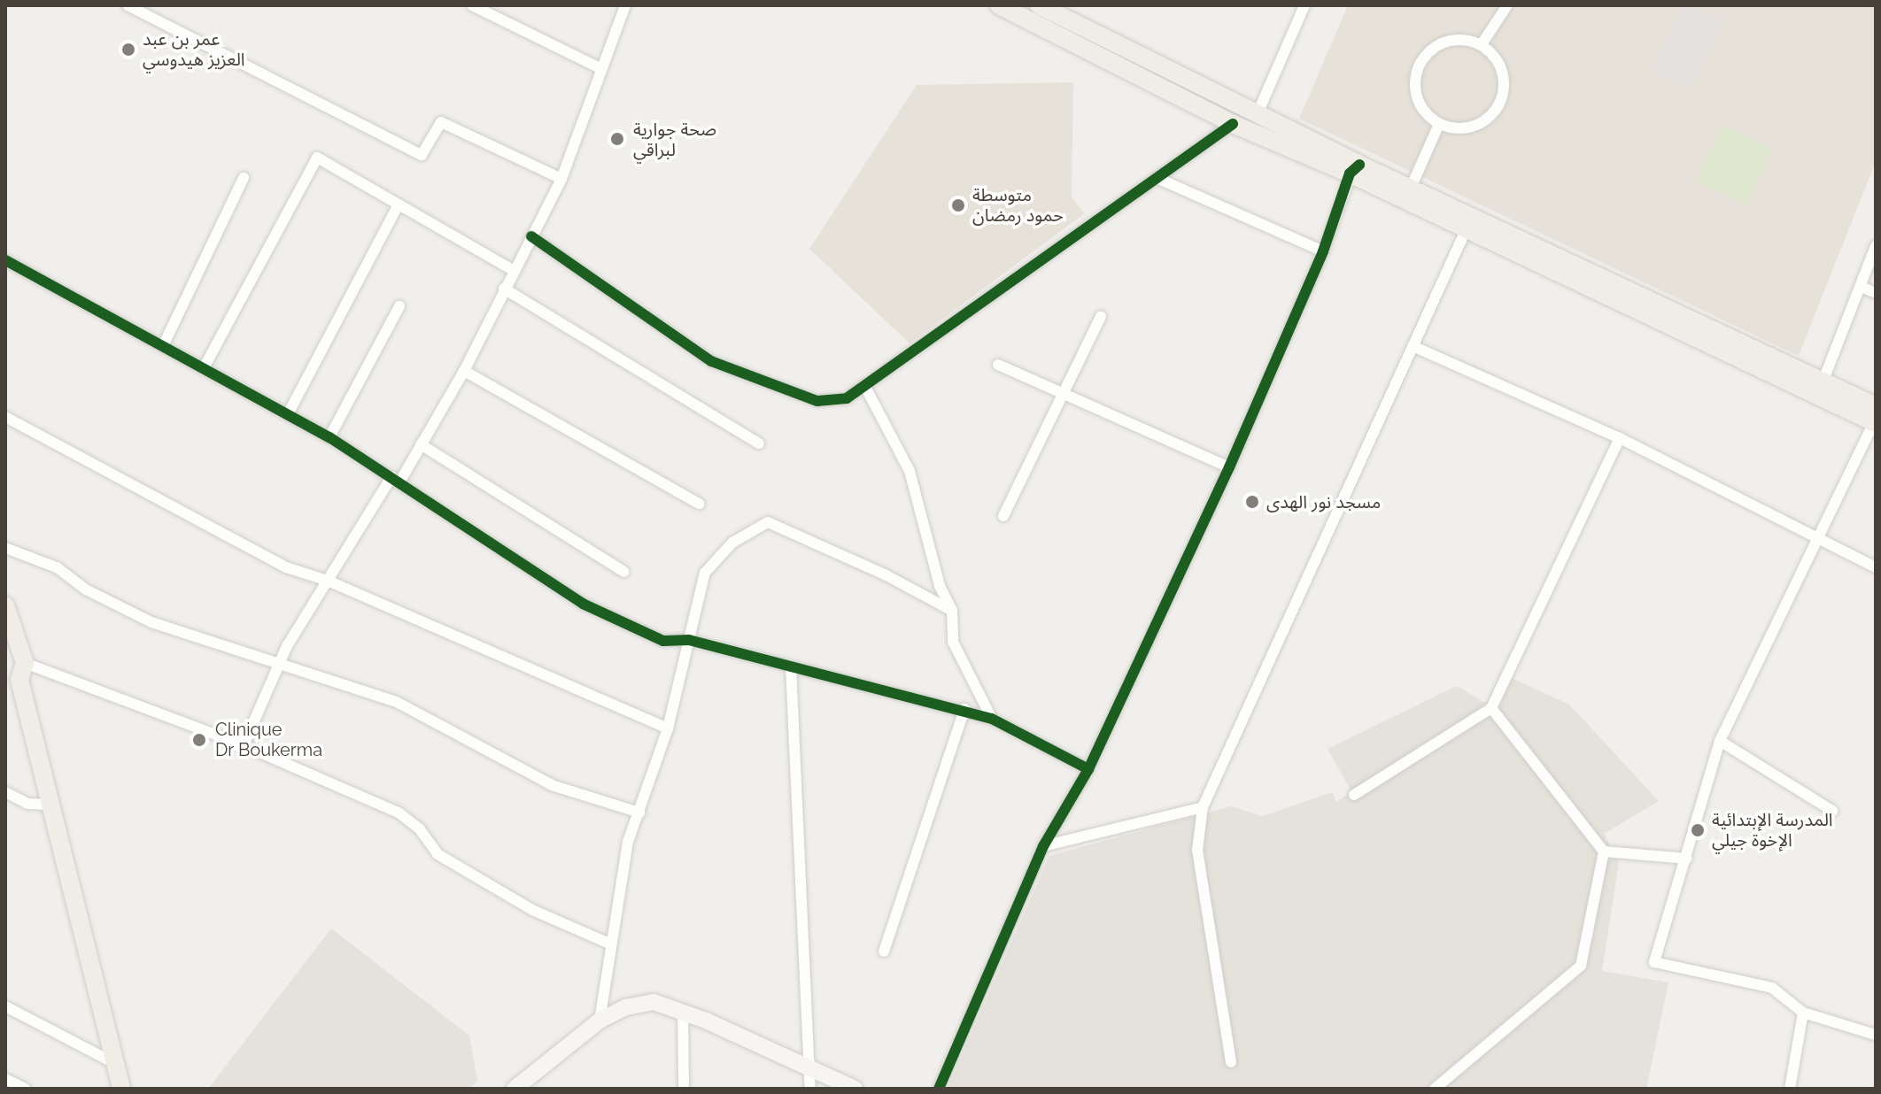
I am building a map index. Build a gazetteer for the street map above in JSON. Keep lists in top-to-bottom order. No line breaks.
{"places":["عمر بن عبد العزيز هيدوسي","صحة جوارية لبراقي","متوسطة حمود رمضان","مسجد نور الهدى","Clinique Dr Boukerma","المدرسة الإبتدائية الإخوة جيلي"]}
